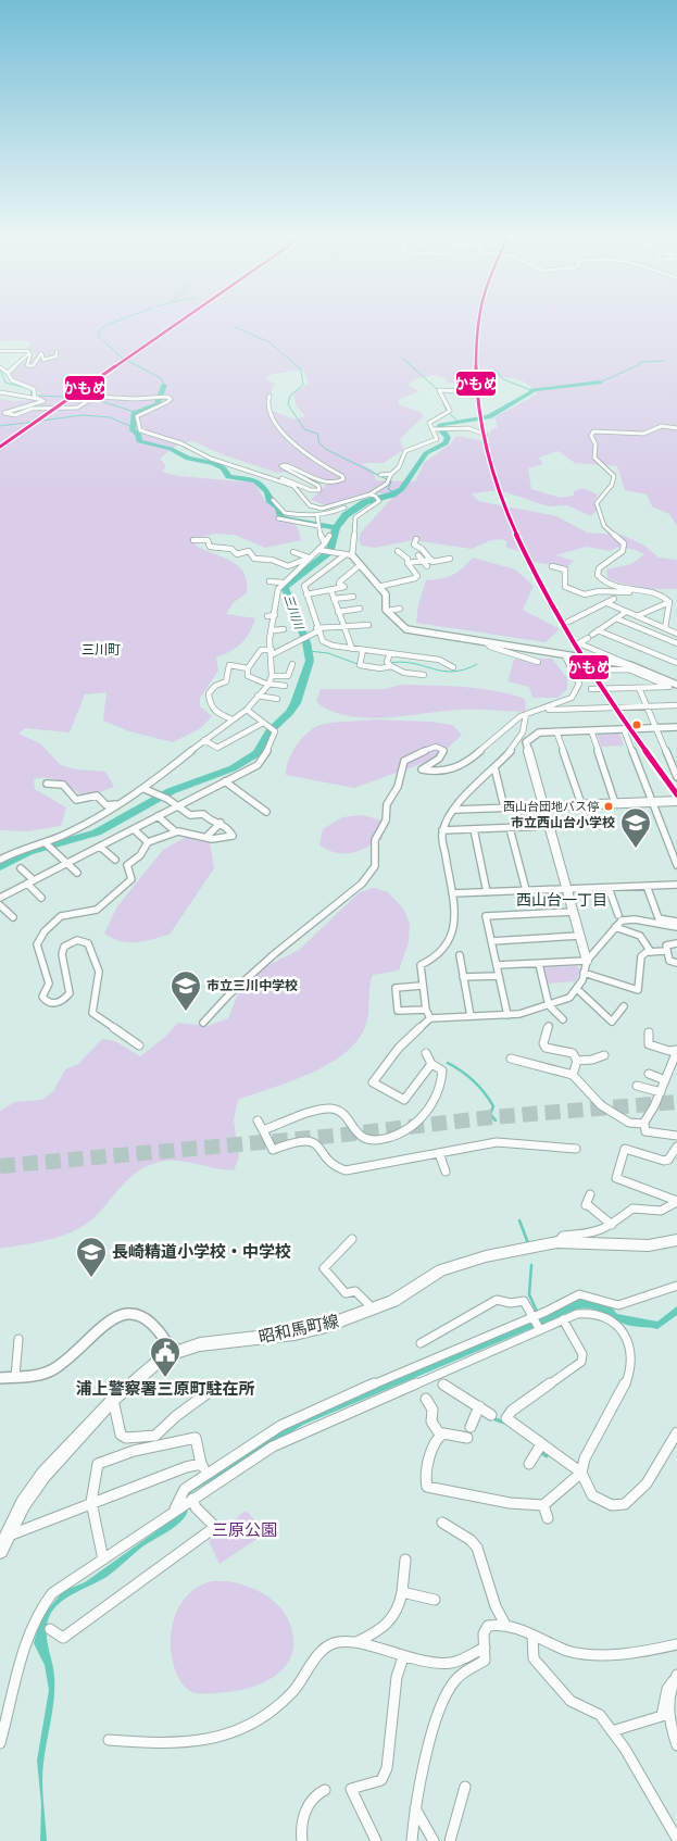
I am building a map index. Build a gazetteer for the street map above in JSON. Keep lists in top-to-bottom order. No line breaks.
{"streets":{"main road":["昭和馬町線"]},"districts":["三川町","西山台一丁目"],"water":["三川川"],"parks":["三原公園"],"places":{"other":["西山台団地バス停"],"school or university":["市立西山台小学校","市立三川中学校","長崎精道小学校・中学校"],"public building":["浦上警察署三原町駐在所"]},"lines":["transit line かもめ"]}
